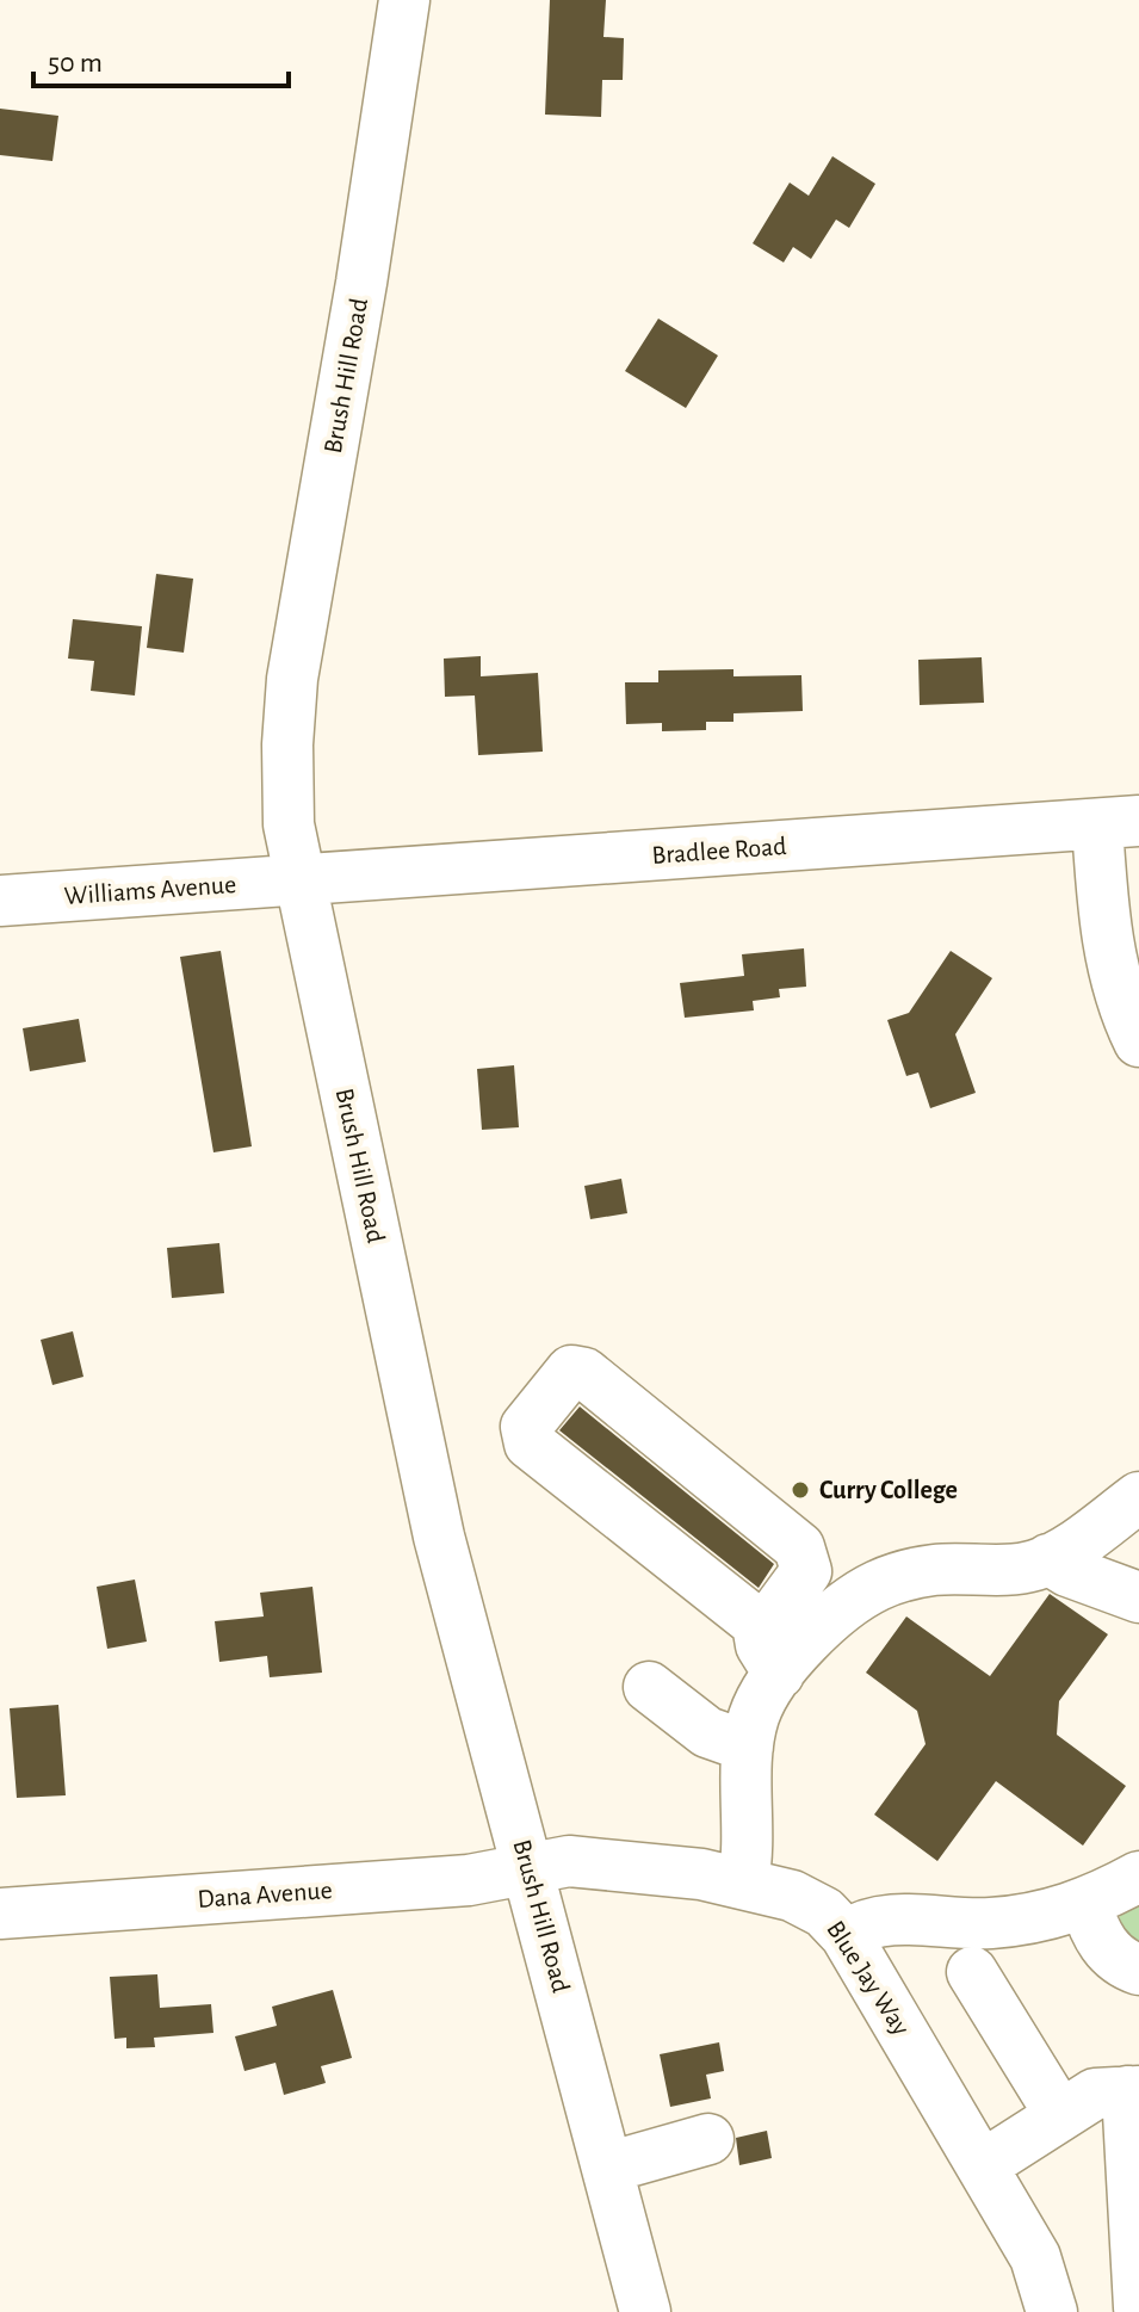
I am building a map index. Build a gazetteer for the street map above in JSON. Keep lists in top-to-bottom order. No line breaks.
{"streets":{"street":["Brush Hill Road","Bradlee Road","Williams Avenue","Dana Avenue","Blue Jay Way"]},"crossings":[["Brush Hill Road","Bradlee Road"],["Brush Hill Road","Williams Avenue"],["Brush Hill Road","Dana Avenue"],["Brush Hill Road","Blue Jay Way"],["Bradlee Road","Williams Avenue"],["Dana Avenue","Blue Jay Way"]],"places":["Curry College"],"scale_bar":"50 m"}
